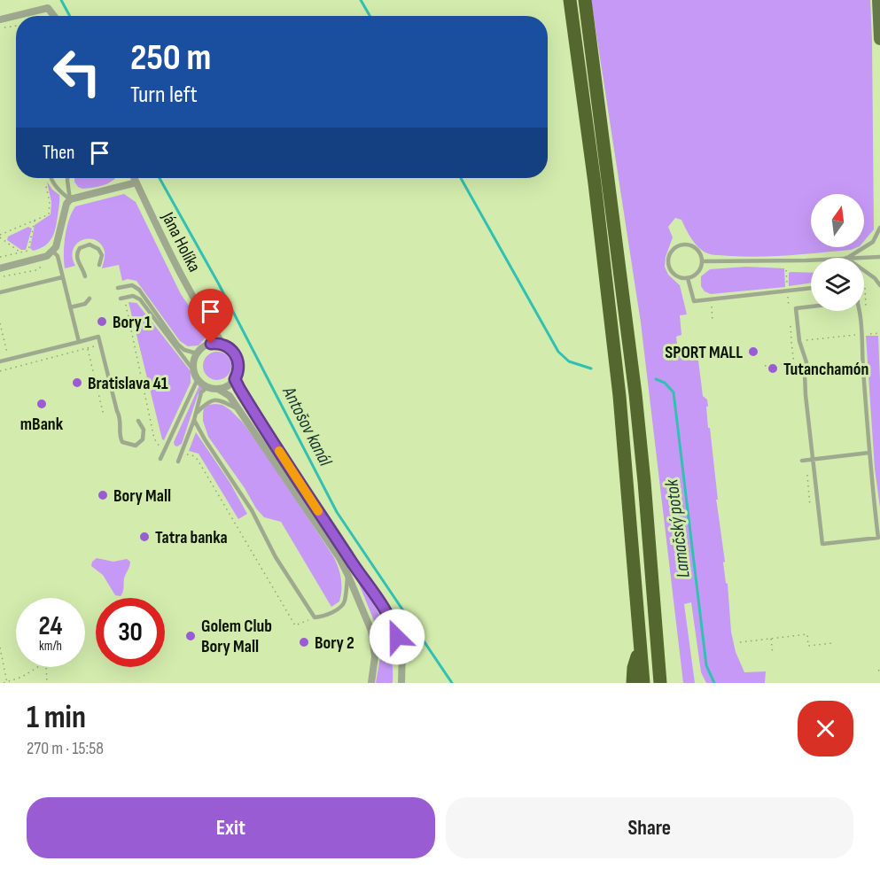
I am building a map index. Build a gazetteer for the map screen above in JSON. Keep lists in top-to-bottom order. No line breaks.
{"streets":{"street":["Jána Holíka"]},"water":["Antošov kanál","Lamačský potok"],"places":["Bory 1","SPORT MALL","Tutanchamón","Bratislava 41","mBank","Bory Mall","Tatra banka","Golem Club Bory Mall","Bory 2"],"north":"top","page":{"turn":["250 m","Turn left"],"then":"Then","speed":"24 km/h","limit":"30","heading":["1 min","270 m · 15:58"],"buttons":["Exit","Share"]}}
